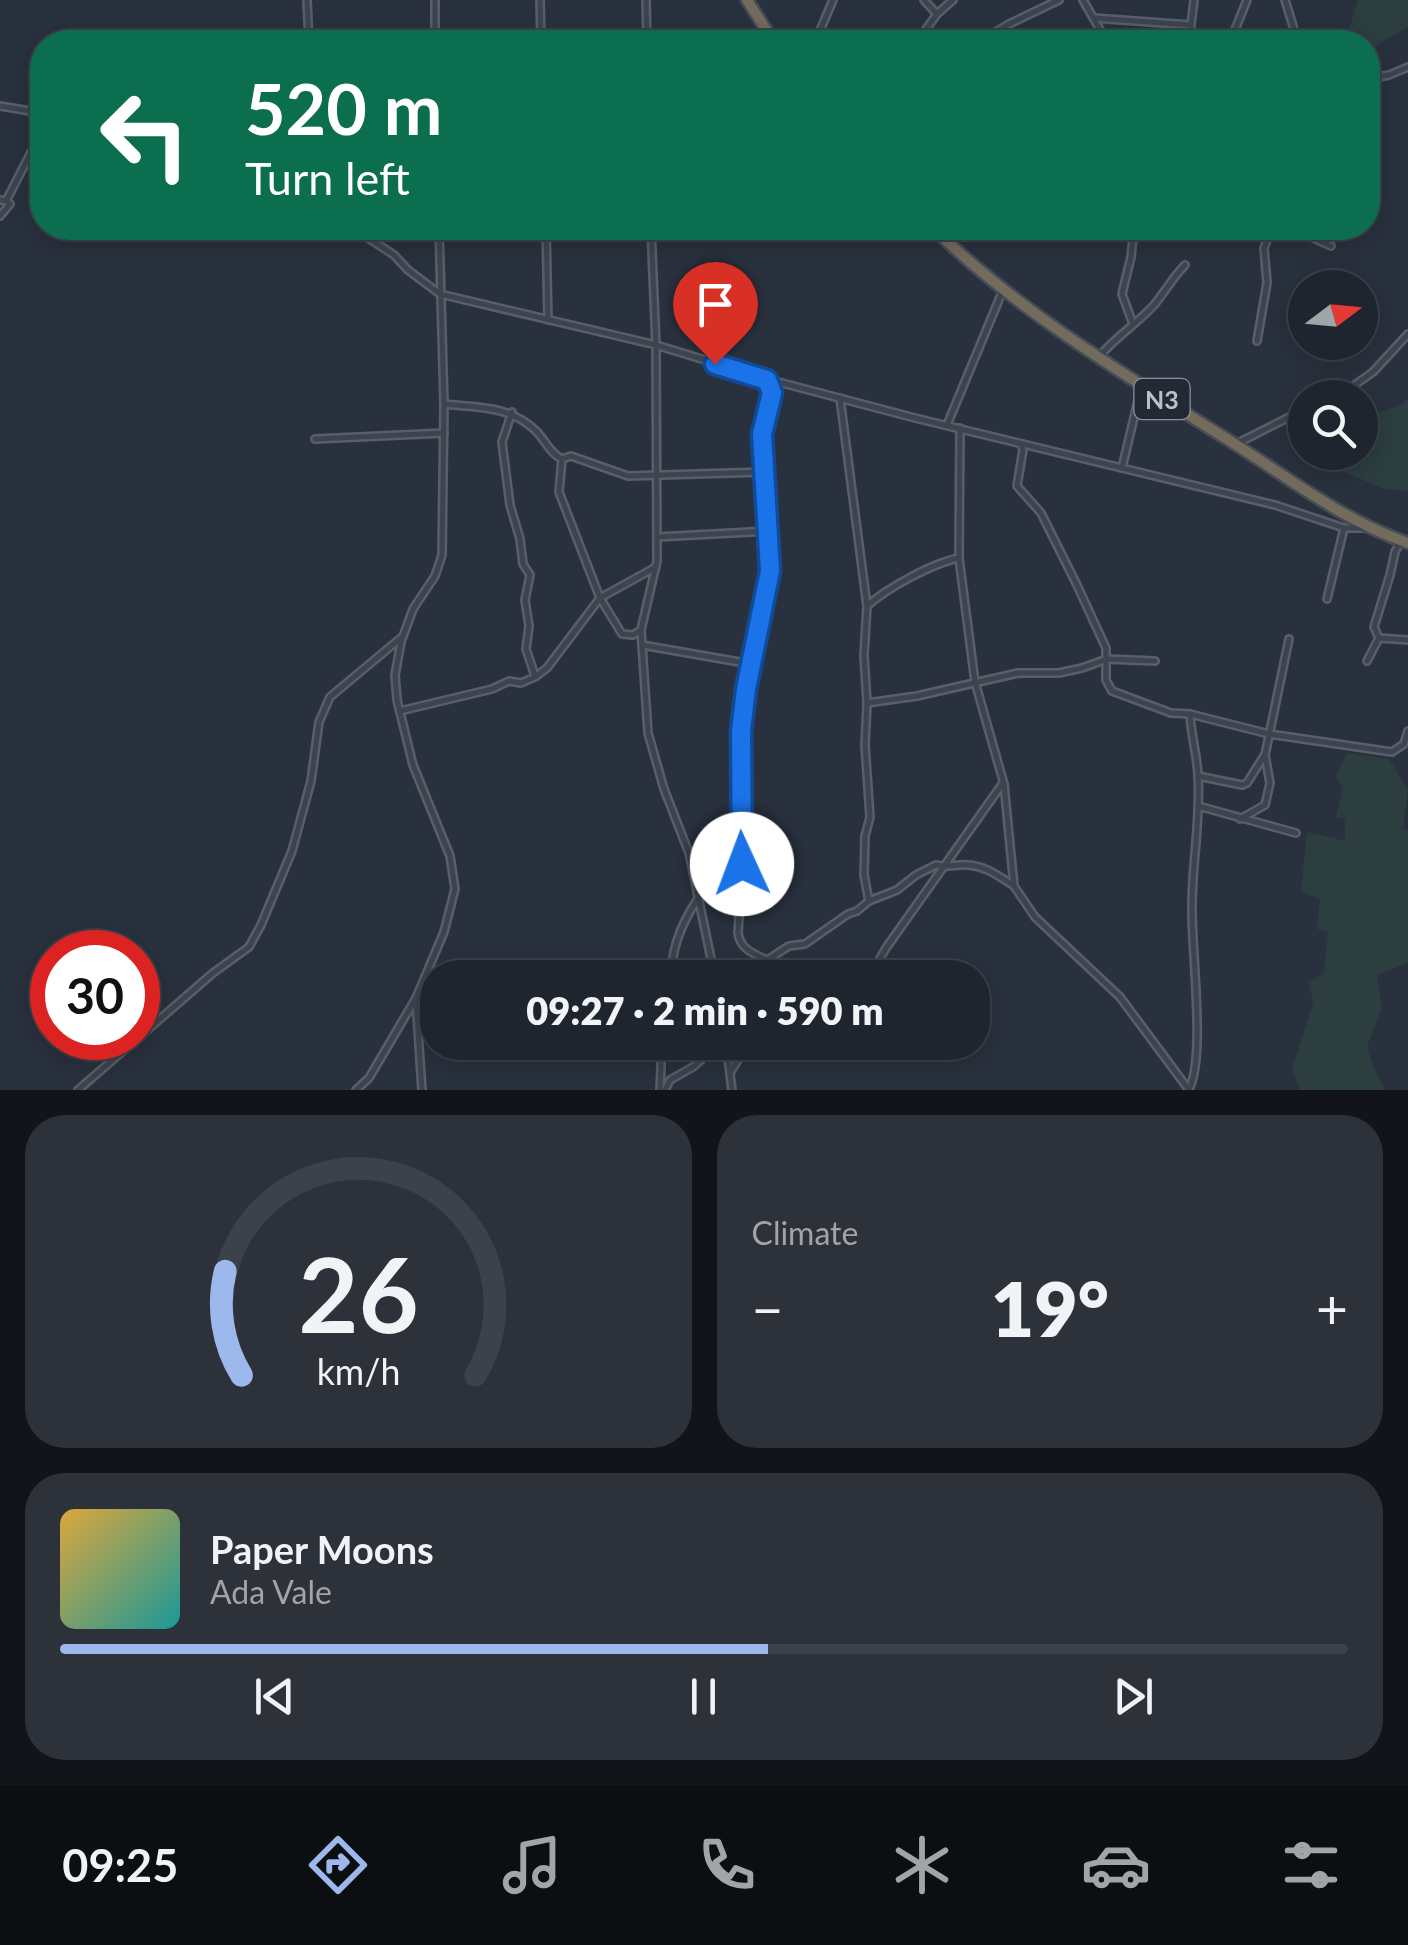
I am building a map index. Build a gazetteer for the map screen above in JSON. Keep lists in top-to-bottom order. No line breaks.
{"streets":{"highway":["N3"]},"north":"right","page":{"turn":["520 m","Turn left"],"limit":"30","trip":"09:27 · 2 min · 590 m","tile":"Climate","heat":["−","19°","+"],"song":["Paper Moons","Ada Vale"],"tabs":"09:25","gauge":["26","km/h"]}}
